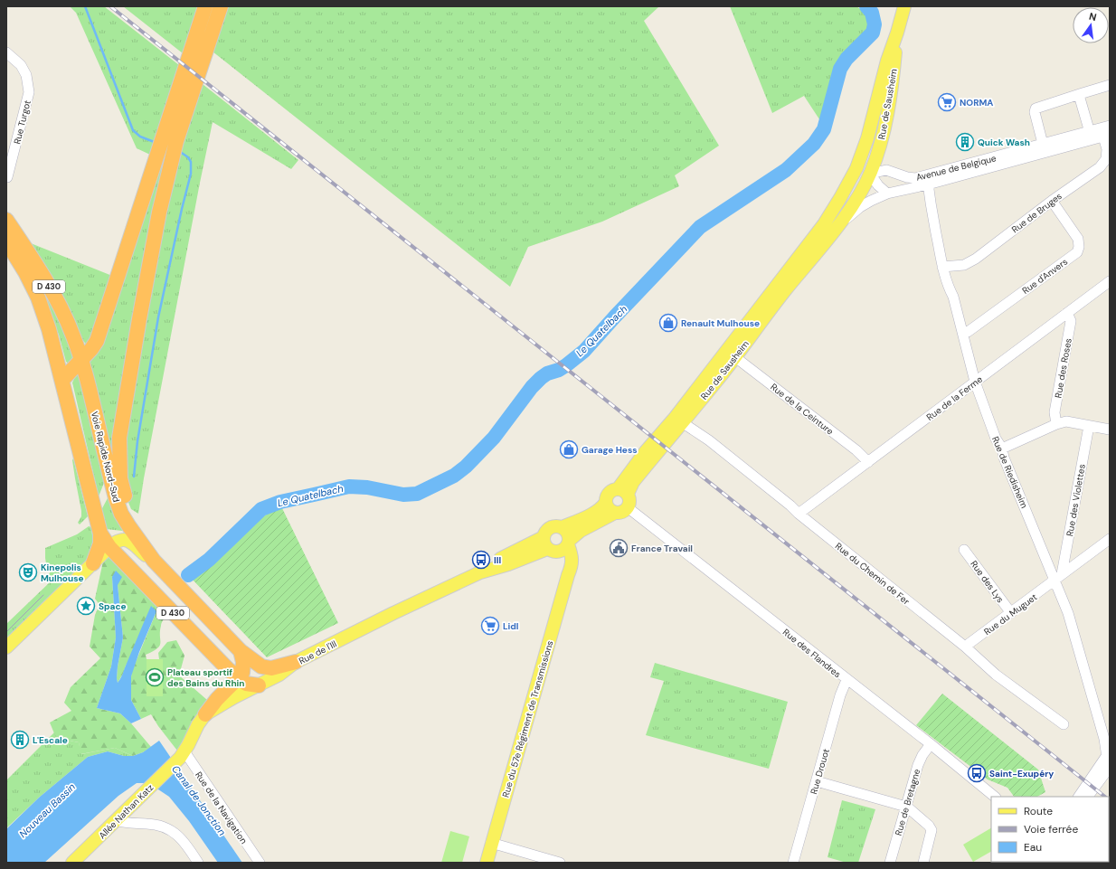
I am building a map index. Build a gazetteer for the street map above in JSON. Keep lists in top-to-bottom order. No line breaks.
{"streets":{"highway":["D 430","Voie Rapide Nord-Sud"],"main road":["Rue de Sausheim","Rue de l'Ill","Rue du 57e Régiment de Transmissions","Allée Nathan Katz"],"street":["Rue Turgot","Avenue de Belgique","Rue de Bruges","Rue d'Anvers","Rue des Roses","Rue de la Ferme","Rue de la Ceinture","Rue de Riedisheim","Rue des Violettes","Rue du Chemin de Fer","Rue des Lys","Rue du Muguet","Rue des Flandres","Rue Drouot","Rue de Bretagne","Rue de la Navigation"]},"crossings":[["Rue de Sausheim","Avenue de Belgique"],["Rue de Sausheim","Rue de la Ceinture"],["Rue de Sausheim","Rue du Chemin de Fer"],["Rue de Sausheim","Rue des Flandres"],["Avenue de Belgique","Rue de Bruges"],["Avenue de Belgique","Rue de Riedisheim"],["Rue de Bruges","Rue d'Anvers"],["Rue de Bruges","Rue de Riedisheim"],["Rue d'Anvers","Rue de Riedisheim"],["D 430","Rue de l'Ill"],["Rue des Roses","Rue de la Ferme"],["Rue de la Ferme","Rue de la Ceinture"],["Rue de la Ferme","Rue de Riedisheim"],["Rue de la Ferme","Rue du Chemin de Fer"],["Voie Rapide Nord-Sud","Rue de l'Ill"],["Rue de Riedisheim","Rue des Violettes"],["Rue de Riedisheim","Rue du Muguet"],["Rue des Violettes","Rue du Muguet"],["Rue du Chemin de Fer","Rue du Muguet"],["Rue des Lys","Rue du Muguet"],["Rue de l'Ill","Rue du 57e Régiment de Transmissions"],["Rue de l'Ill","Rue de la Navigation"],["Rue de l'Ill","Allée Nathan Katz"],["Rue des Flandres","Rue Drouot"],["Rue des Flandres","Rue de Bretagne"],["Rue de la Navigation","Allée Nathan Katz"]],"water":["Le Quatelbach","Canal de Jonction","Nouveau Bassin"],"places":{"supermarket":["NORMA","Lidl"],"building":["Quick Wash","L'Escale"],"shop":["Renault Mulhouse","Garage Hess"],"public building":["France Travail"],"bus stop":["Ill","Saint-Exupéry"],"theatre":["Kinepolis Mulhouse"],"place":["Space"],"sports":["Plateau sportif des Bains du Rhin"]},"legend":["Route","Voie ferrée","Eau"],"north":"top"}
